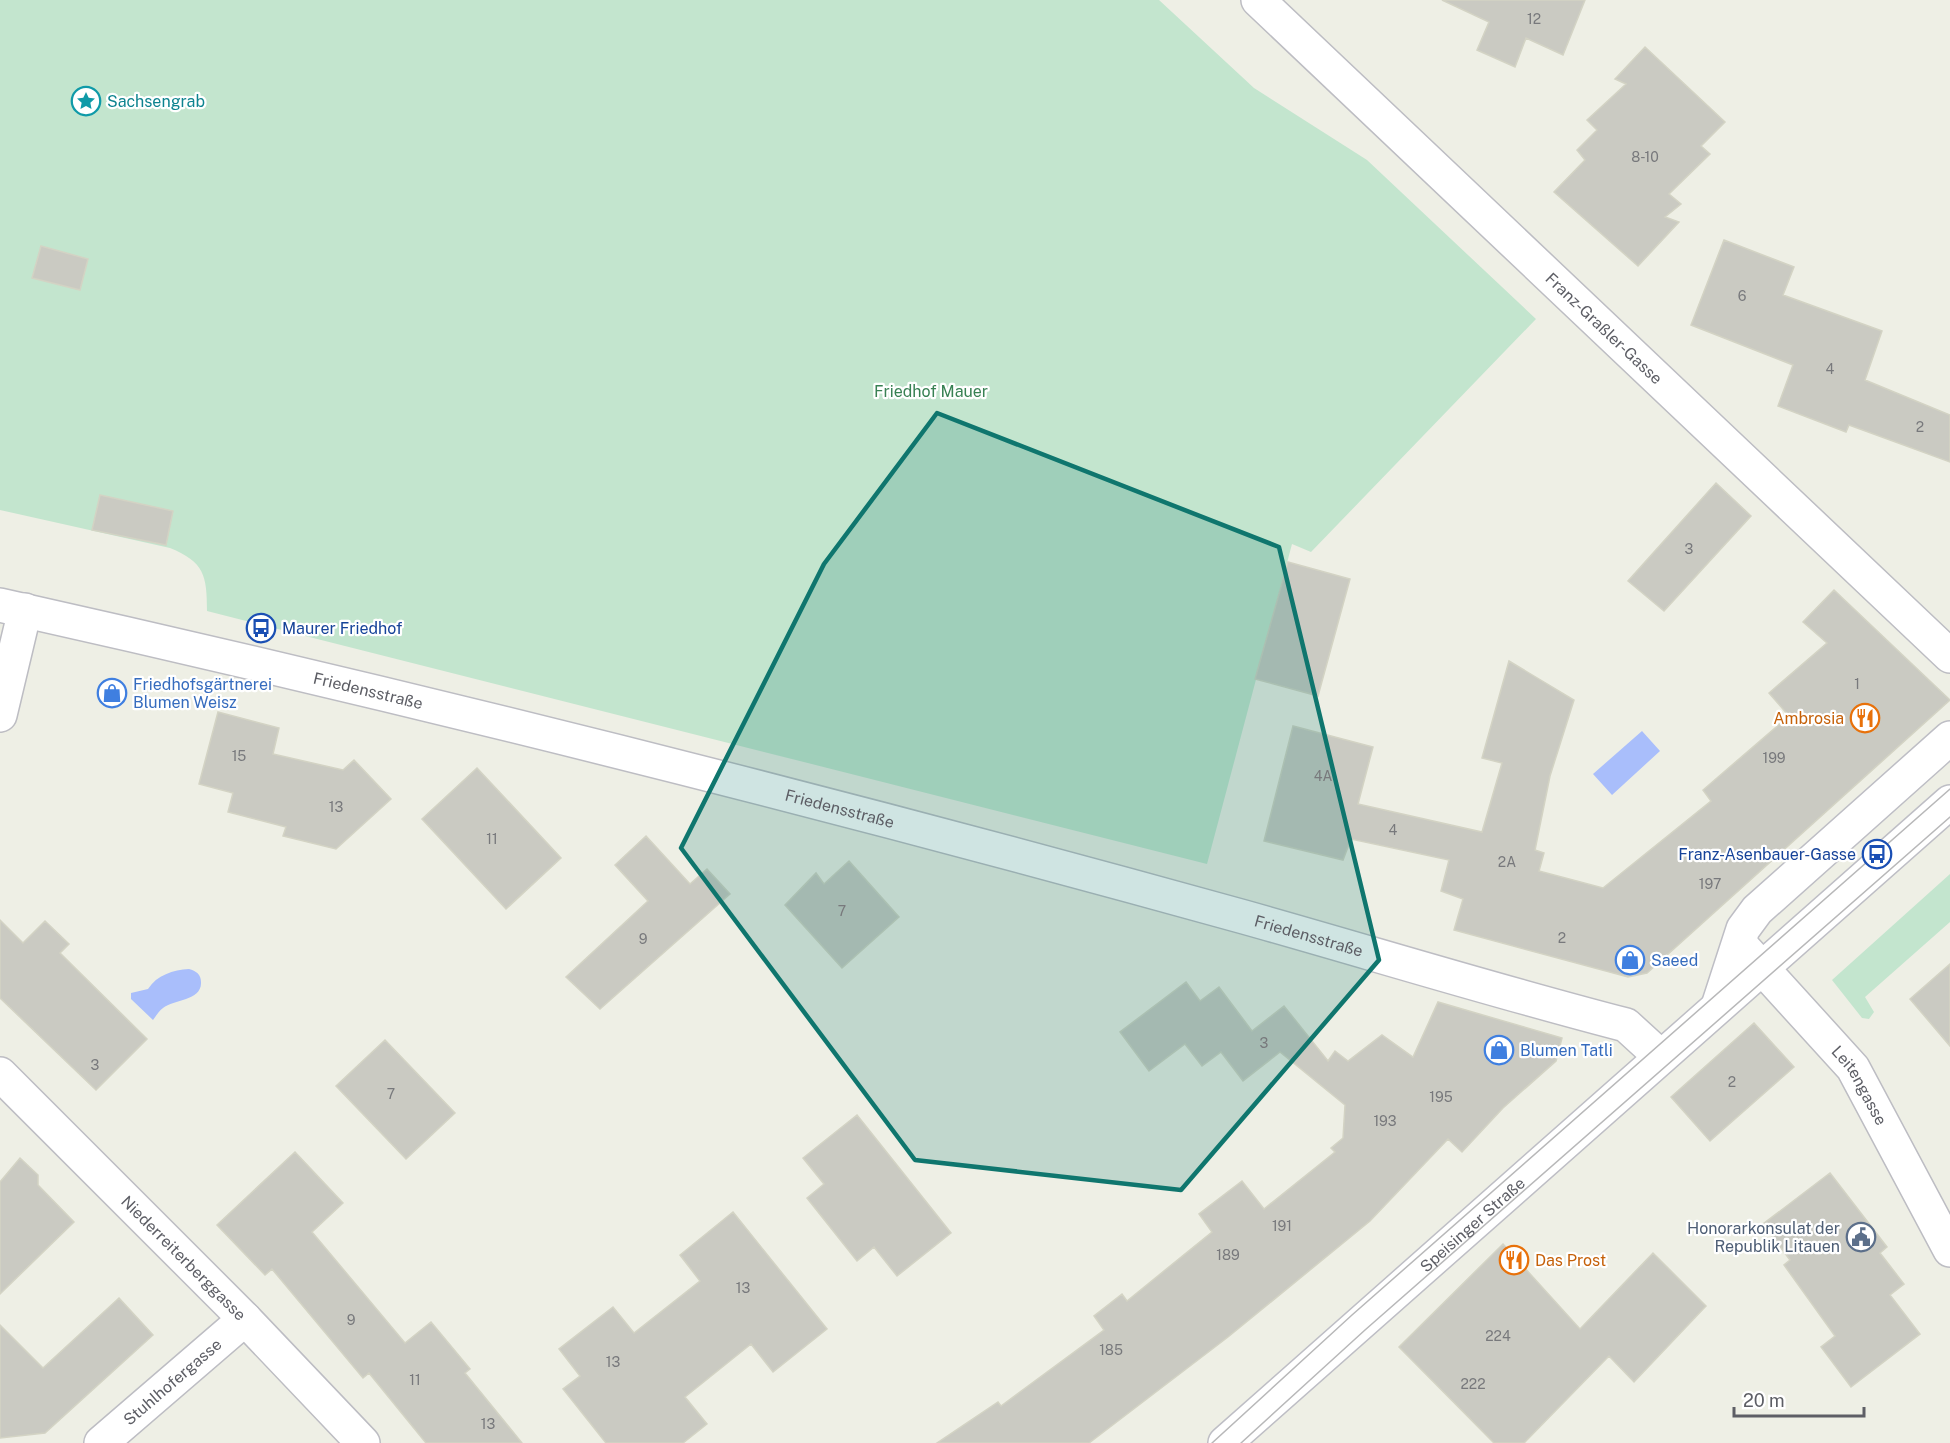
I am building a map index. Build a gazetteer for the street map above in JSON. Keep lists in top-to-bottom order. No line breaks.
{"streets":{"street":["Franz-Graßler-Gasse","Friedensstraße","Leitengasse","Speisinger Straße","Niederreiterberggasse","Stuhlhofergasse"]},"crossings":[["Friedensstraße","Speisinger Straße"],["Leitengasse","Speisinger Straße"],["Niederreiterberggasse","Stuhlhofergasse"]],"parks":["Friedhof Mauer"],"places":{"place":["Sachsengrab"],"bus stop":["Maurer Friedhof","Franz-Asenbauer-Gasse"],"shop":["Friedhofsgärtnerei Blumen Weisz","Saeed","Blumen Tatli"],"restaurant":["Ambrosia","Das Prost"],"public building":["Honorarkonsulat der Republik Litauen"]},"house_numbers":["12","8-10","6","4","2","3","1","15","199","4A","13","4","11","2A","197","7","2","9","3","3","2","7","195","193","191","189","13","9","224","185","13","11","222","13"],"scale_bar":"20 m"}
